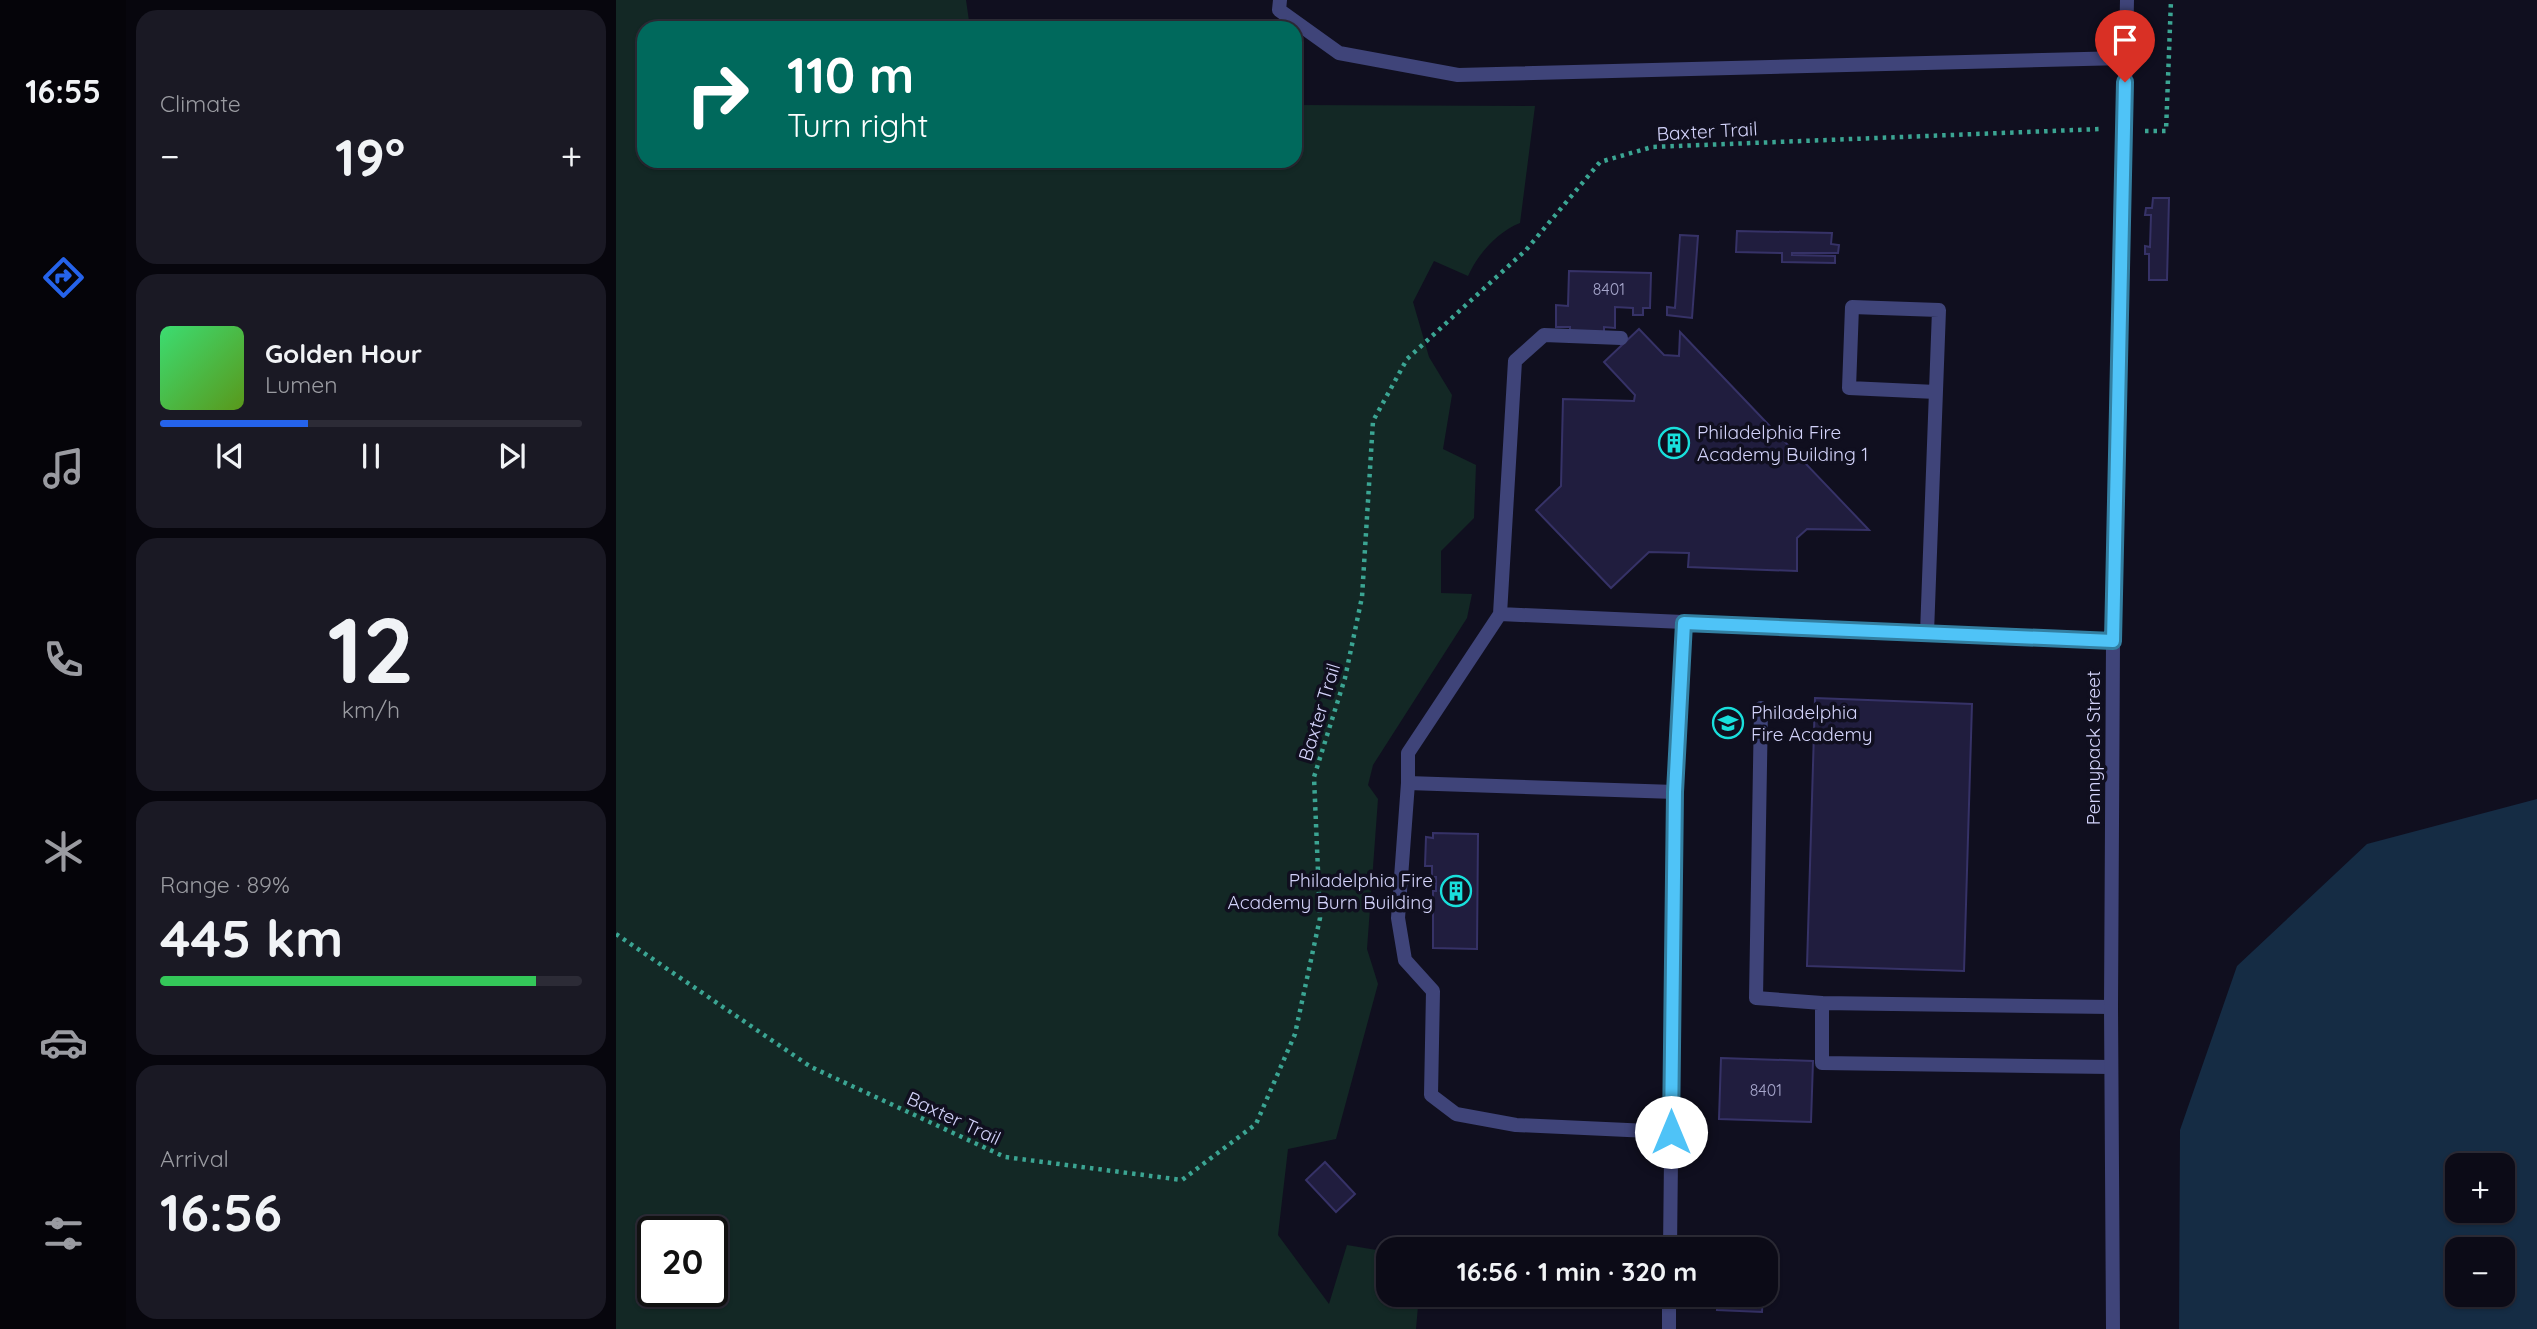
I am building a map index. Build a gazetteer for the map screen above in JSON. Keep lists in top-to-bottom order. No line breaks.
{"streets":{"street":["Pennypack Street"],"path":["Baxter Trail"]},"places":{"building":["Philadelphia Fire Academy Building 1","Philadelphia Fire Academy Burn Building"],"school or university":["Philadelphia Fire Academy"]},"house_numbers":["8401","8401"],"page":{"tabs":"16:55","tile":["Climate",["12","km/h"],["Range · 89%","445 km"],["Arrival","16:56"]],"turn":["110 m","Turn right"],"heat":["−","19°","+"],"song":["Golden Hour","Lumen"],"map_buttons":["+","−"],"limit":"20","trip":"16:56 · 1 min · 320 m"}}
